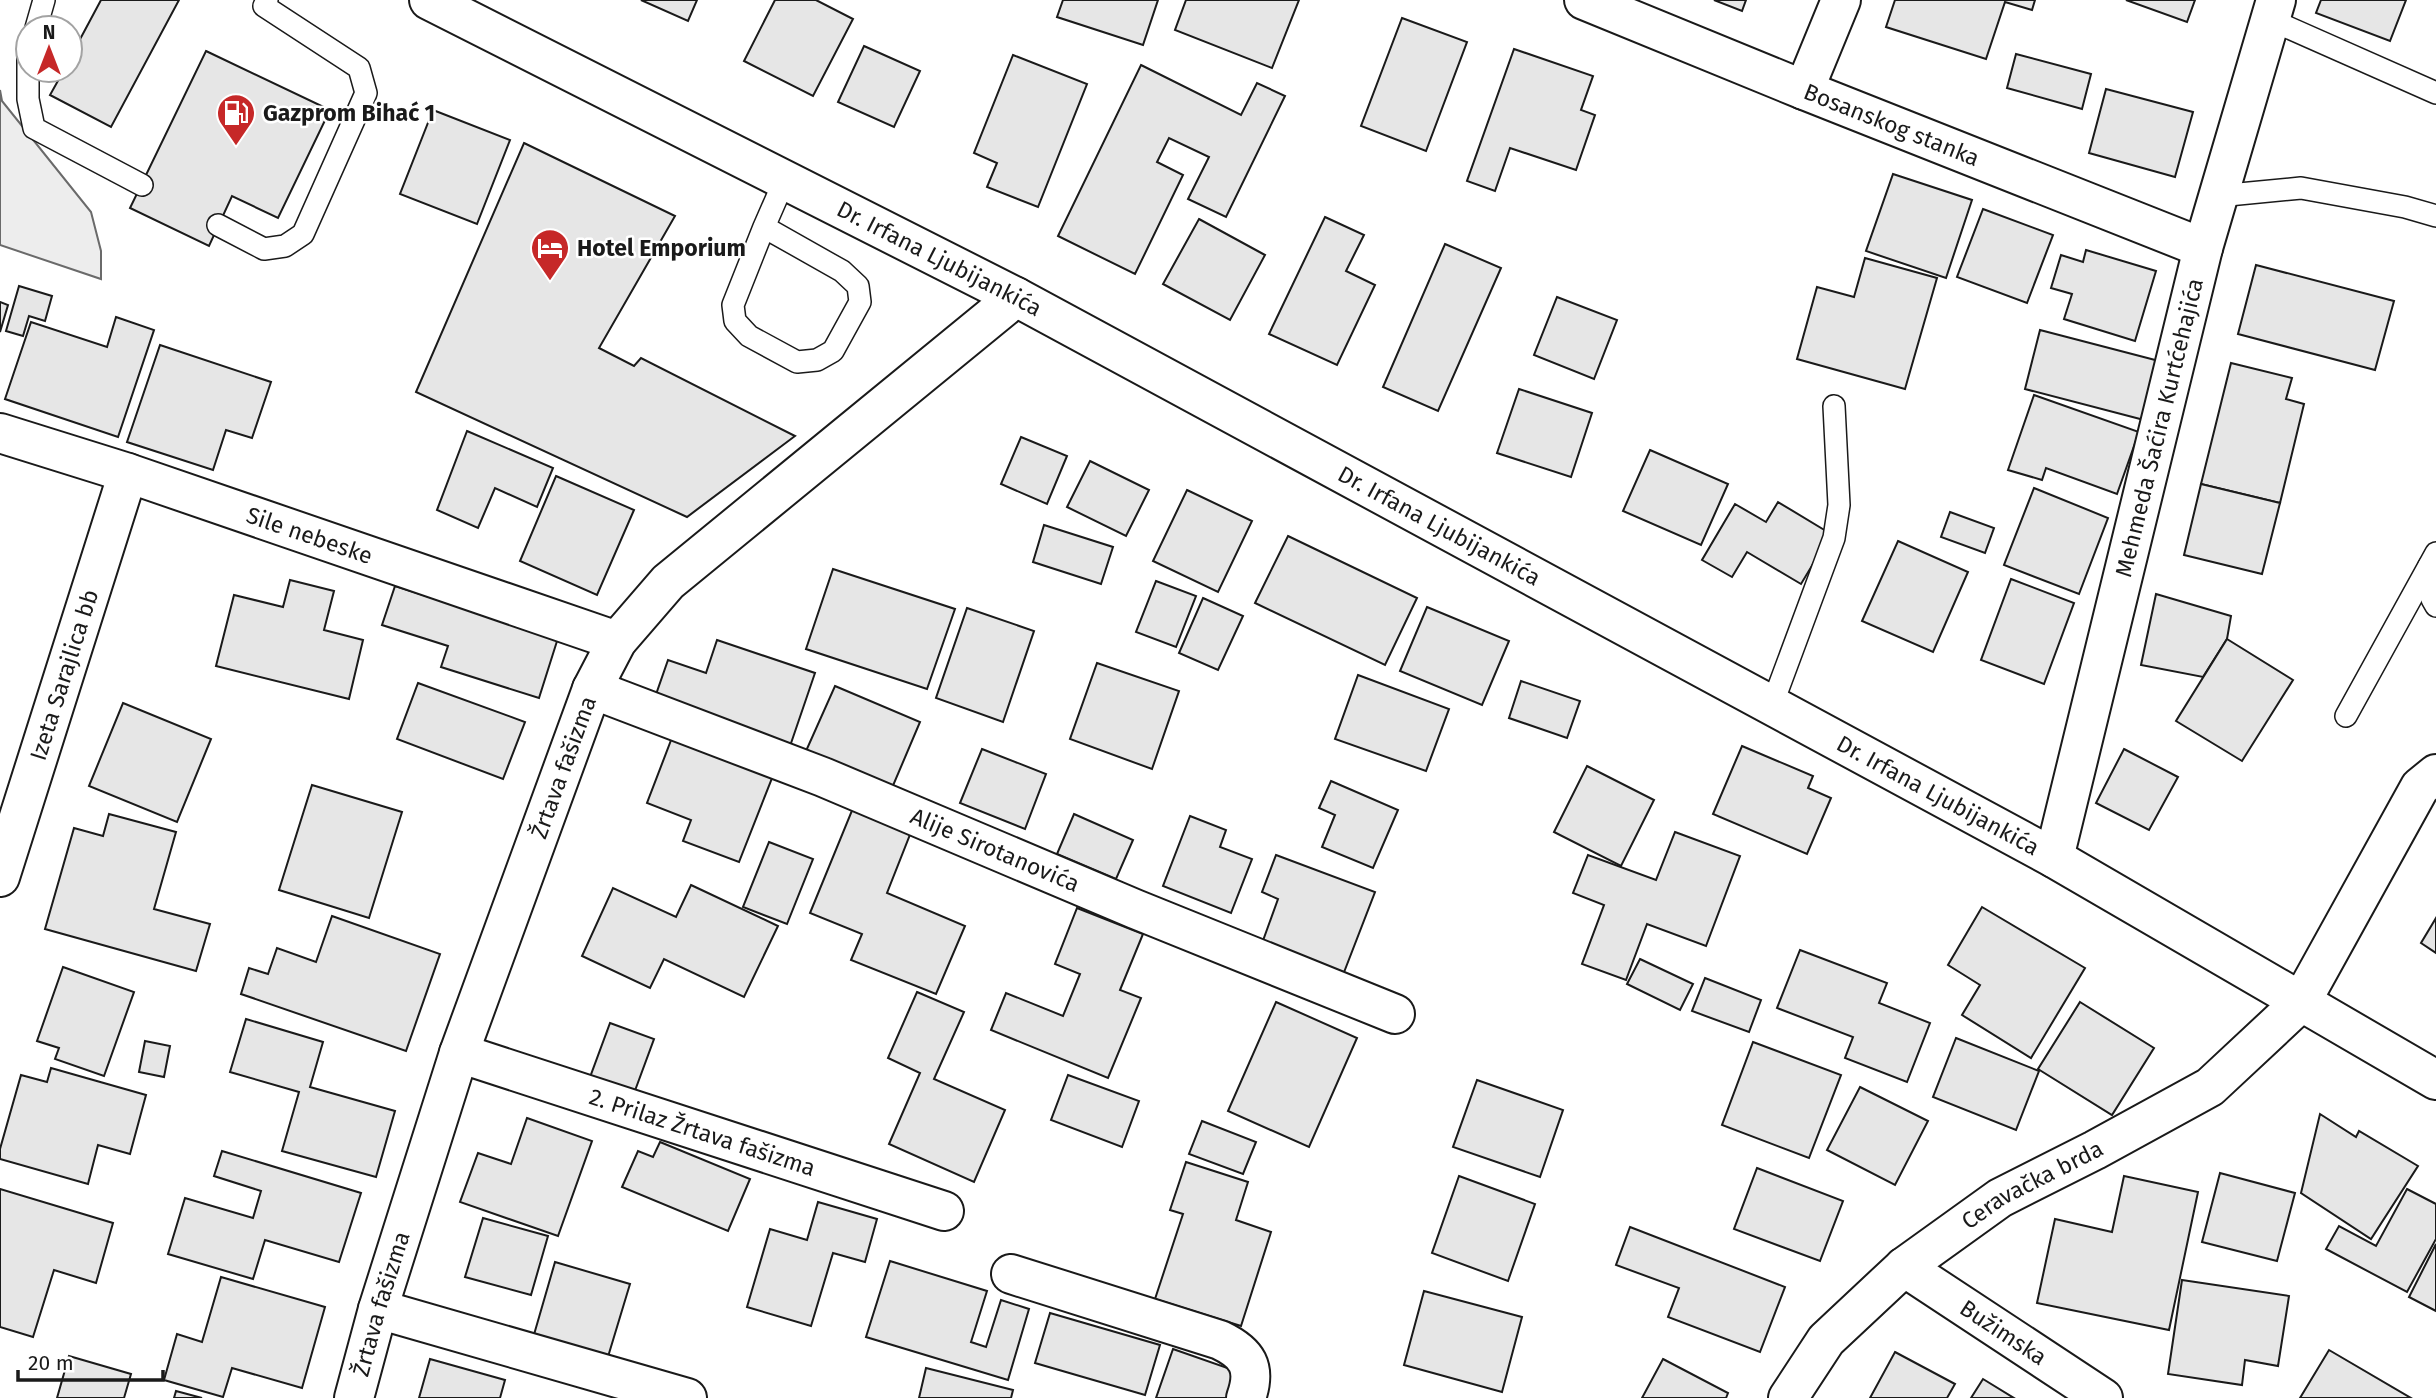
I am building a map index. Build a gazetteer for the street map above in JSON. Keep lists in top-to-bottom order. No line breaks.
{"streets":{"street":["Bosanskog stanka","Dr. Irfana Ljubijankića","Mehmeda Šaćira Kurtćehajića","Sile nebeske","Izeta Sarajlica bb","Žrtava fašizma","Alije Sirotanovića","2. Prilaz Žrtava fašizma","Ceravačka brda","Bužimska"]},"crossings":[["Bosanskog stanka","Mehmeda Šaćira Kurtćehajića"],["Dr. Irfana Ljubijankića","Mehmeda Šaćira Kurtćehajića"],["Dr. Irfana Ljubijankića","Žrtava fašizma"],["Dr. Irfana Ljubijankića","Ceravačka brda"],["Sile nebeske","Izeta Sarajlica bb"],["Sile nebeske","Žrtava fašizma"],["Žrtava fašizma","Alije Sirotanovića"],["Žrtava fašizma","2. Prilaz Žrtava fašizma"],["Ceravačka brda","Bužimska"]],"places":{"fuel station":["Gazprom Bihać 1"],"hotel":["Hotel Emporium"]},"scale_bar":"20 m","north":"top"}
